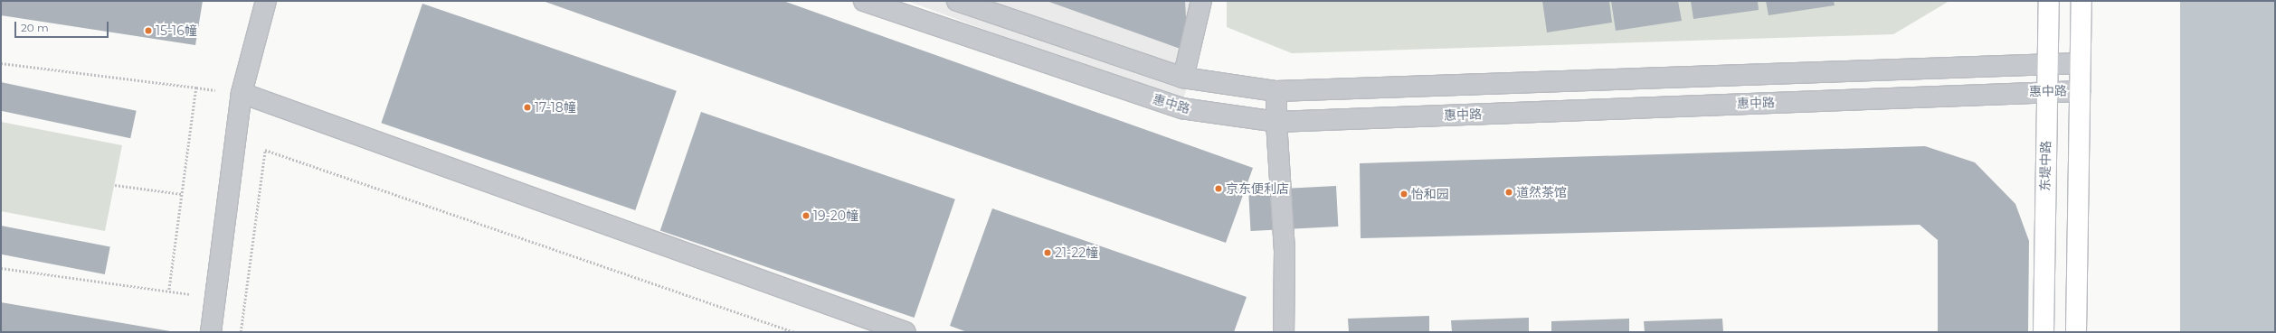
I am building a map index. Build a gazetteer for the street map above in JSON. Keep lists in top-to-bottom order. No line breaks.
{"streets":{"main road":["东堤中路"],"street":["惠中路"]},"crossings":[["惠中路","东堤中路"]],"places":["15-16幢","17-18幢","京东便利店","道然茶馆","怡和园","19-20幢","21-22幢"],"scale_bar":"20 m"}
